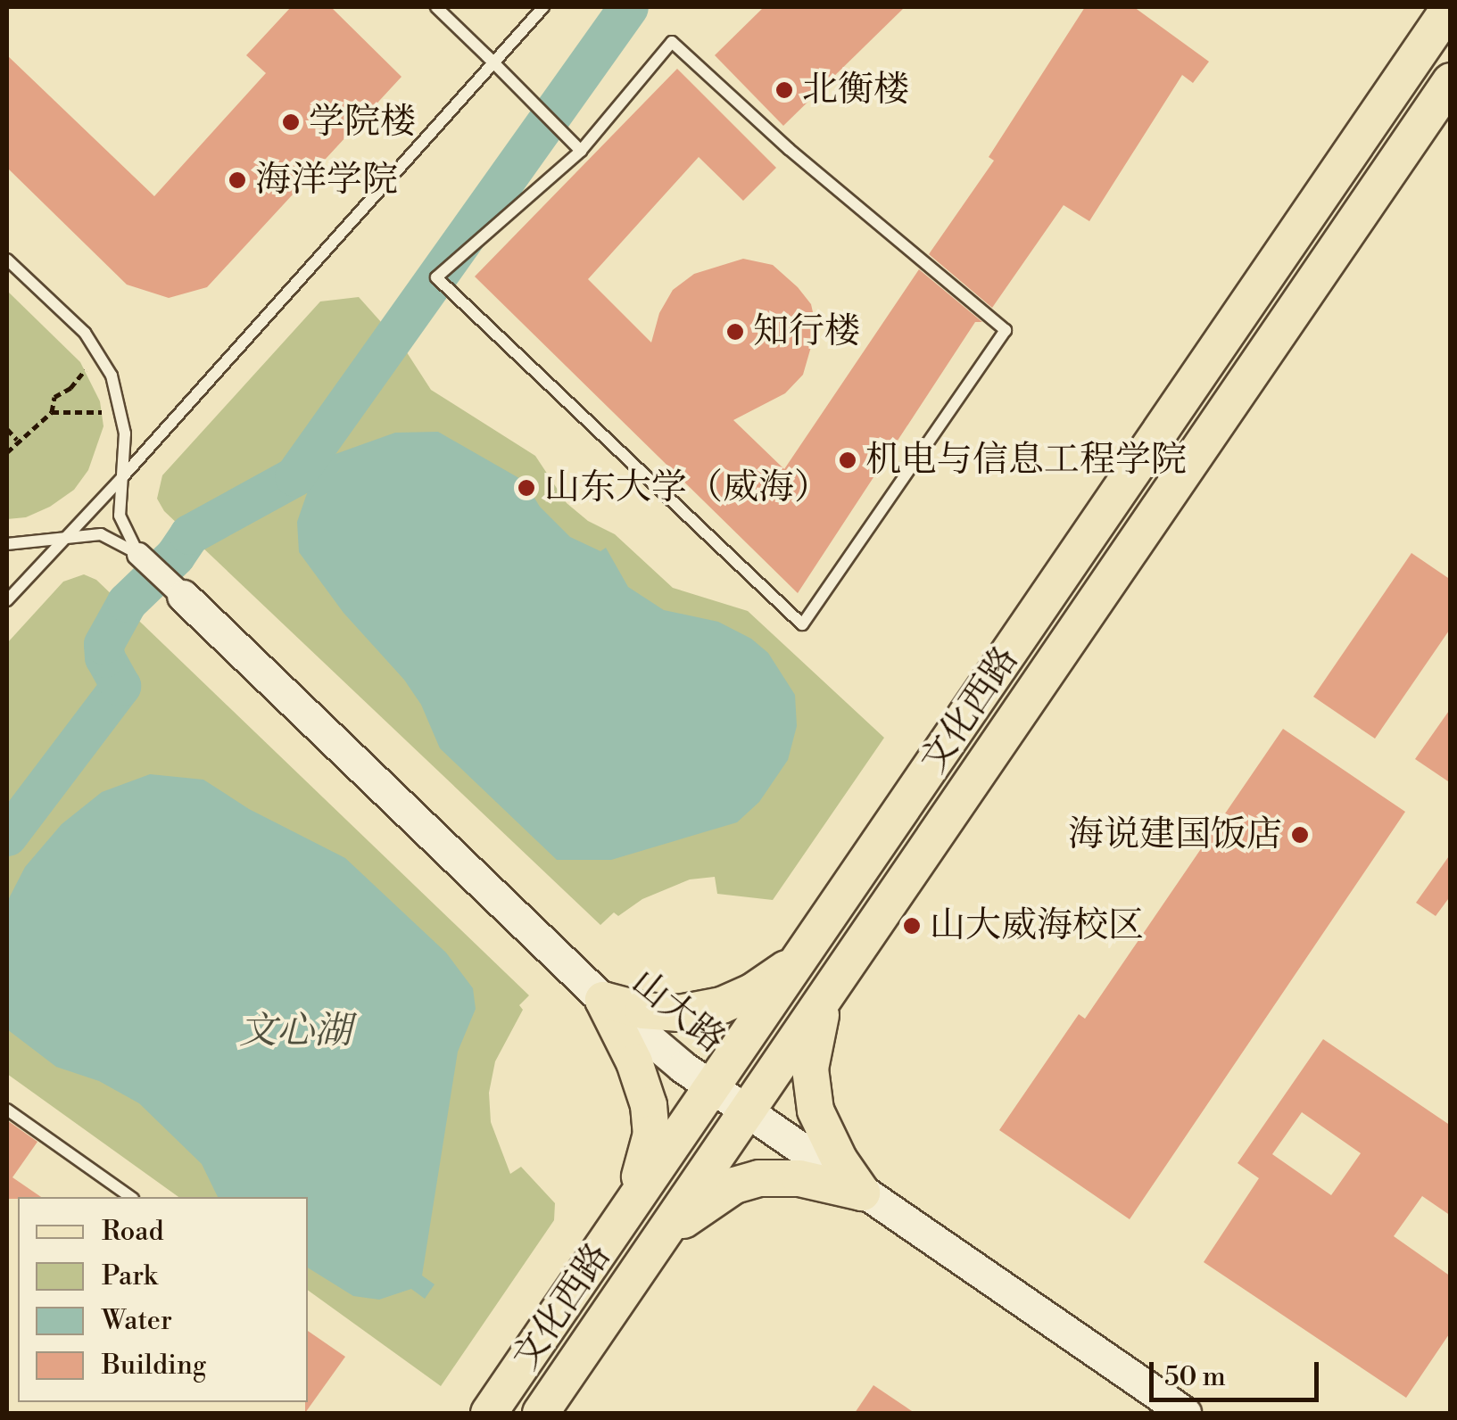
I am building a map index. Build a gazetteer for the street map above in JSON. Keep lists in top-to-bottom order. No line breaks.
{"streets":{"main road":["文化西路","山大路"]},"crossings":[["文化西路","山大路"]],"water":["文心湖"],"places":["北衡楼","学院楼","海洋学院","知行楼","机电与信息工程学院","山东大学（威海）","海说建国饭店","山大威海校区"],"legend":["Road","Park","Water","Building"],"scale_bar":"50 m"}
